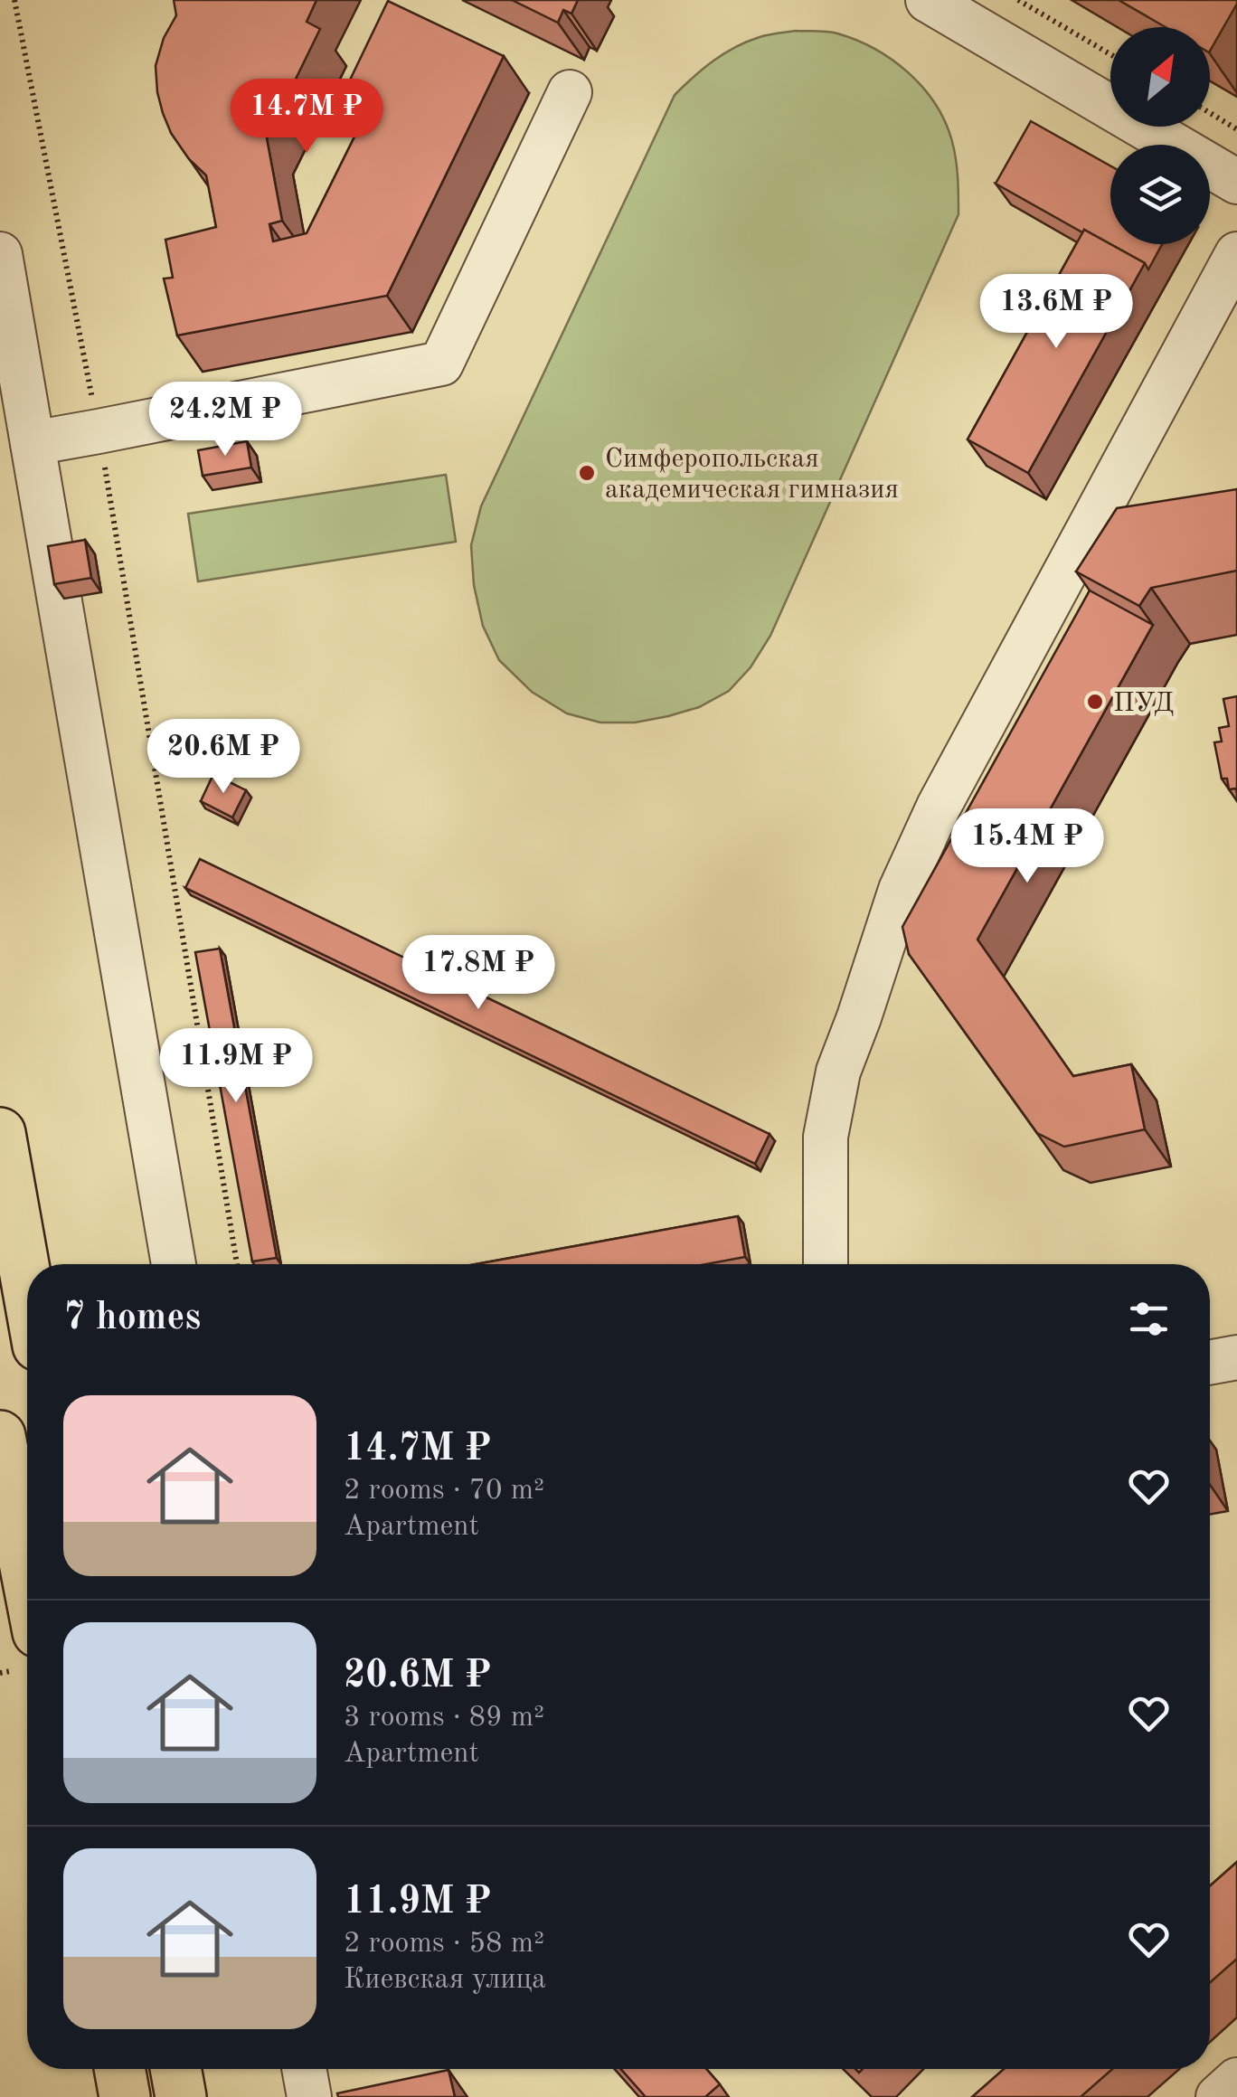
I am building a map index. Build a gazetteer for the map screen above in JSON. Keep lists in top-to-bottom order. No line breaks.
{"places":["Симферопольская академическая гимназия","ПУД"],"north":"top right","page":{"price":["14.7M ₽","13.6M ₽","24.2M ₽","20.6M ₽","15.4M ₽","17.8M ₽","11.9M ₽"],"heading":"7 homes","list":[{"name":"14.7M ₽","note":"2 rooms · 70 m² · Apartment"},{"name":"20.6M ₽","note":"3 rooms · 89 m² · Apartment"},{"name":"11.9M ₽","note":"2 rooms · 58 m² · Киевская улица"}]}}
